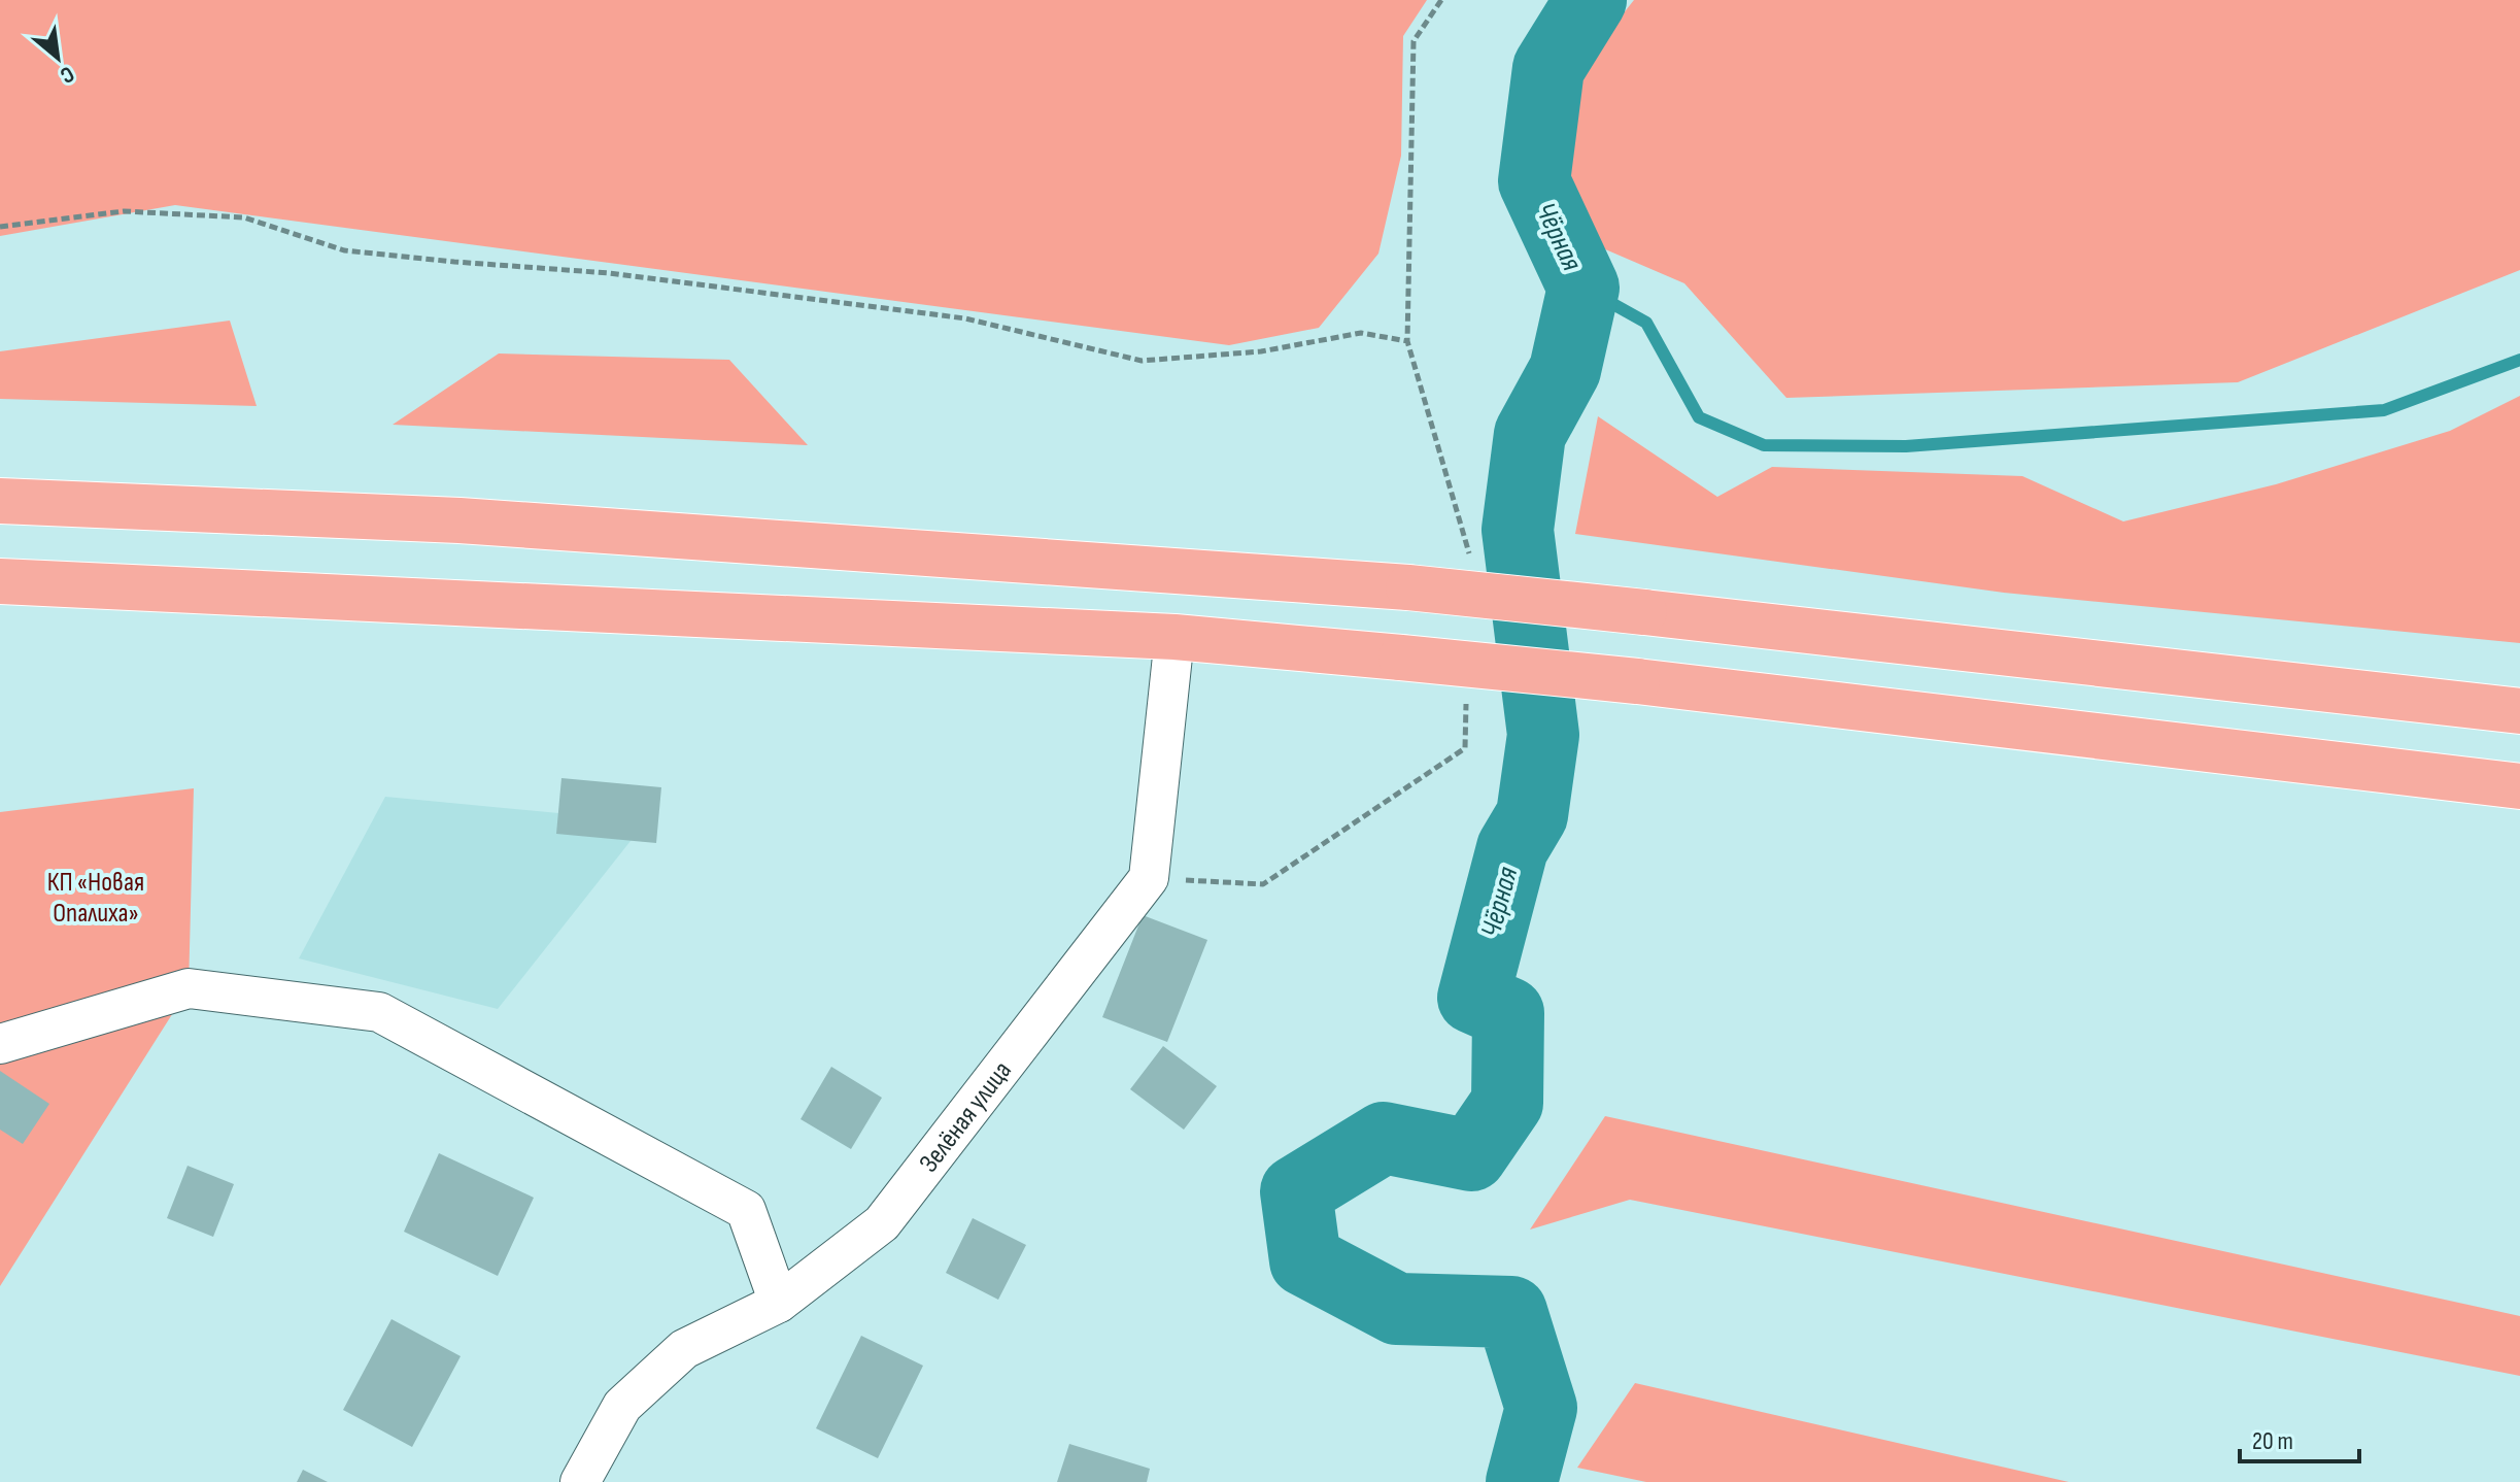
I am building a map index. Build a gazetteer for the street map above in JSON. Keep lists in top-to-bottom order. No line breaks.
{"streets":{"street":["Зелёная улица"]},"water":["Чёрная"],"parks":["КП «Новая Опалиха»"],"scale_bar":"20 m","north":"bottom right"}
